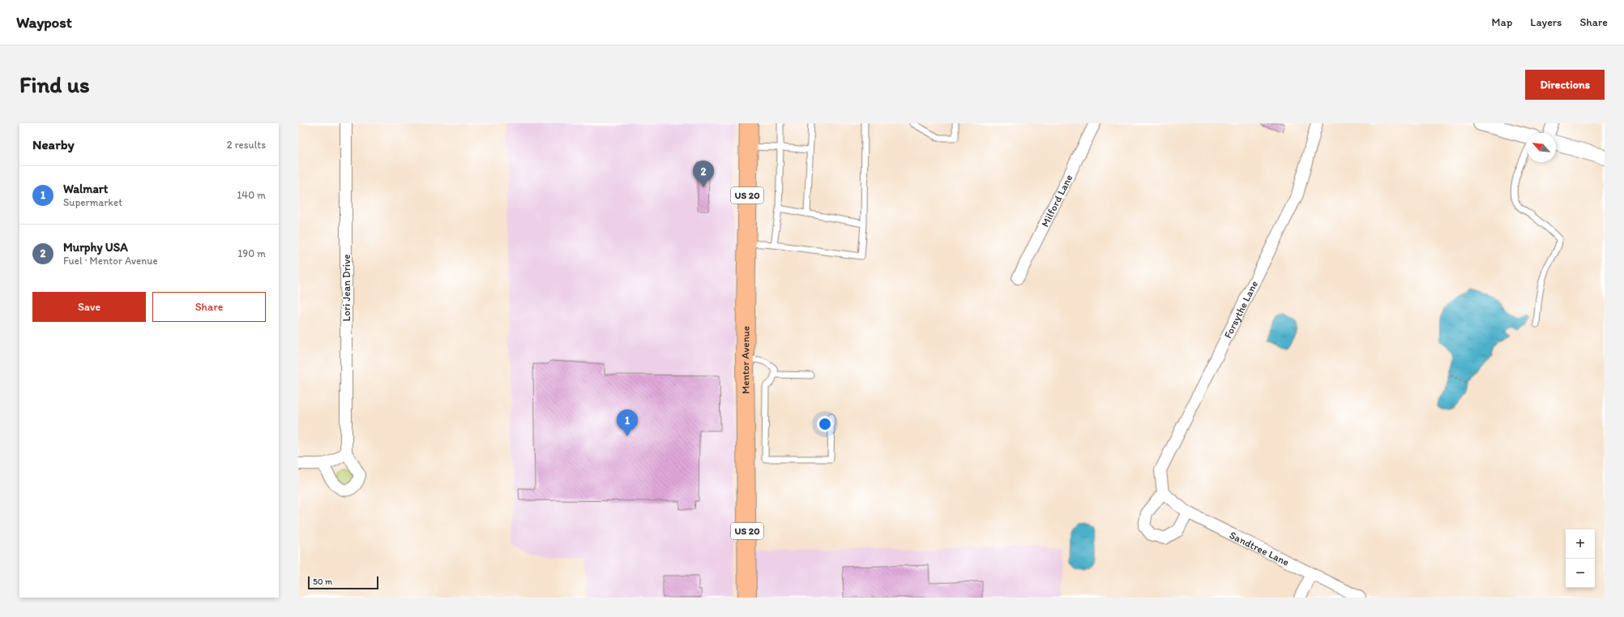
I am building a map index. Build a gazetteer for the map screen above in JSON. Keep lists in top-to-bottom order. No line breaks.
{"streets":{"main road":["US 20","Mentor Avenue"],"street":["Milford Lane","Lori Jean Drive","Forsythe Lane","Sandtree Lane"]},"crossings":[["Forsythe Lane","Sandtree Lane"]],"scale_bar":"50 m","north":"top left","page":{"header":"Waypost","nav":["Map","Layers","Share"],"buttons":["Directions",["Save","Share"]],"title":"Find us","heading":["Nearby","2 results"],"pins":["2","1"],"list":[{"mark":"1","name":"Walmart","note":"Supermarket","value":"140 m"},{"mark":"2","name":"Murphy USA","note":"Fuel · Mentor Avenue","value":"190 m"}],"map_buttons":["+","−"],"scale":"50 m"}}
